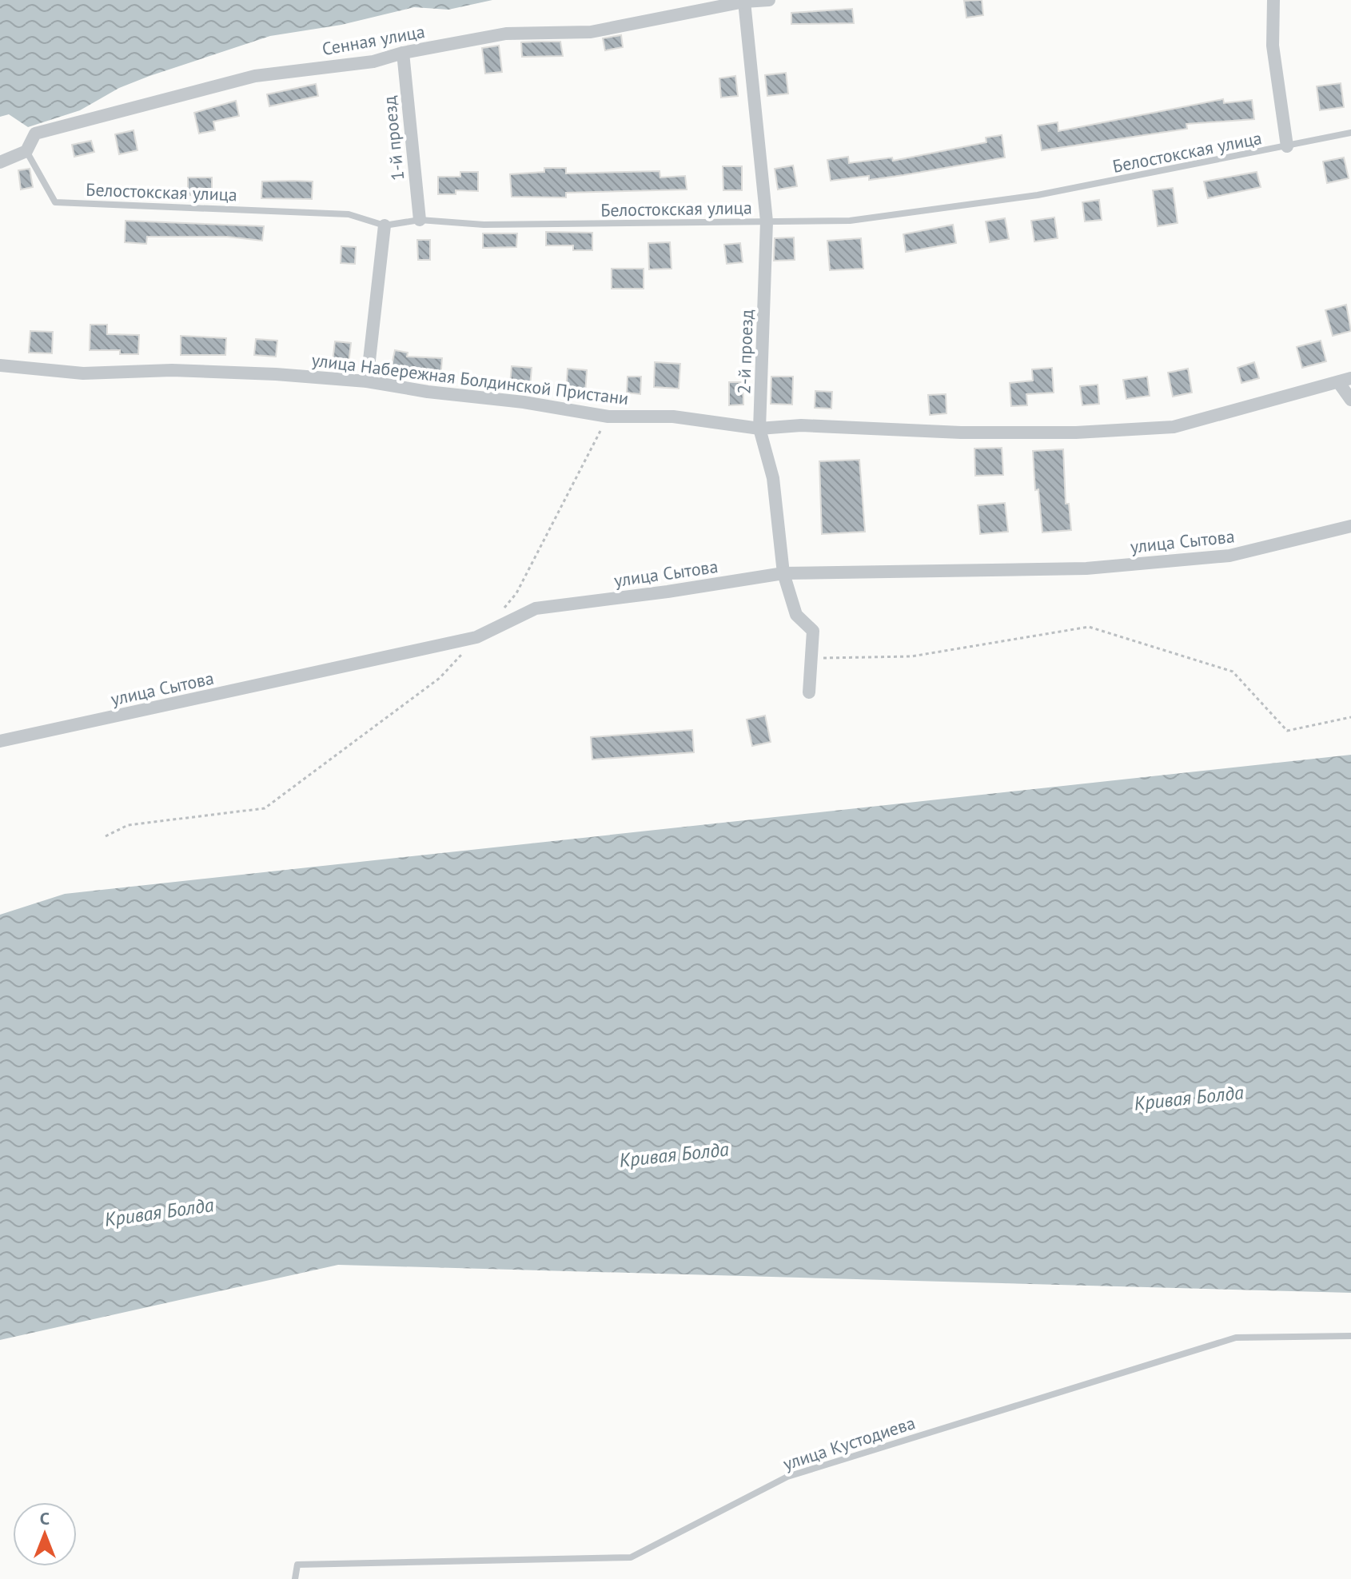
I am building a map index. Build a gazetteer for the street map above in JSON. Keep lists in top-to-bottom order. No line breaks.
{"streets":{"street":["Сенная улица","1-й проезд","2-й проезд","улица Набережная Болдинской Пристани","улица Сытова"],"lane":["Белостокская улица","улица Кустодиева"]},"crossings":[["Сенная улица","1-й проезд"],["Сенная улица","Белостокская улица"],["Сенная улица","2-й проезд"],["1-й проезд","Белостокская улица"],["Белостокская улица","2-й проезд"],["2-й проезд","улица Набережная Болдинской Пристани"],["2-й проезд","улица Сытова"]],"water":["Кривая Болда"],"north":"top"}
